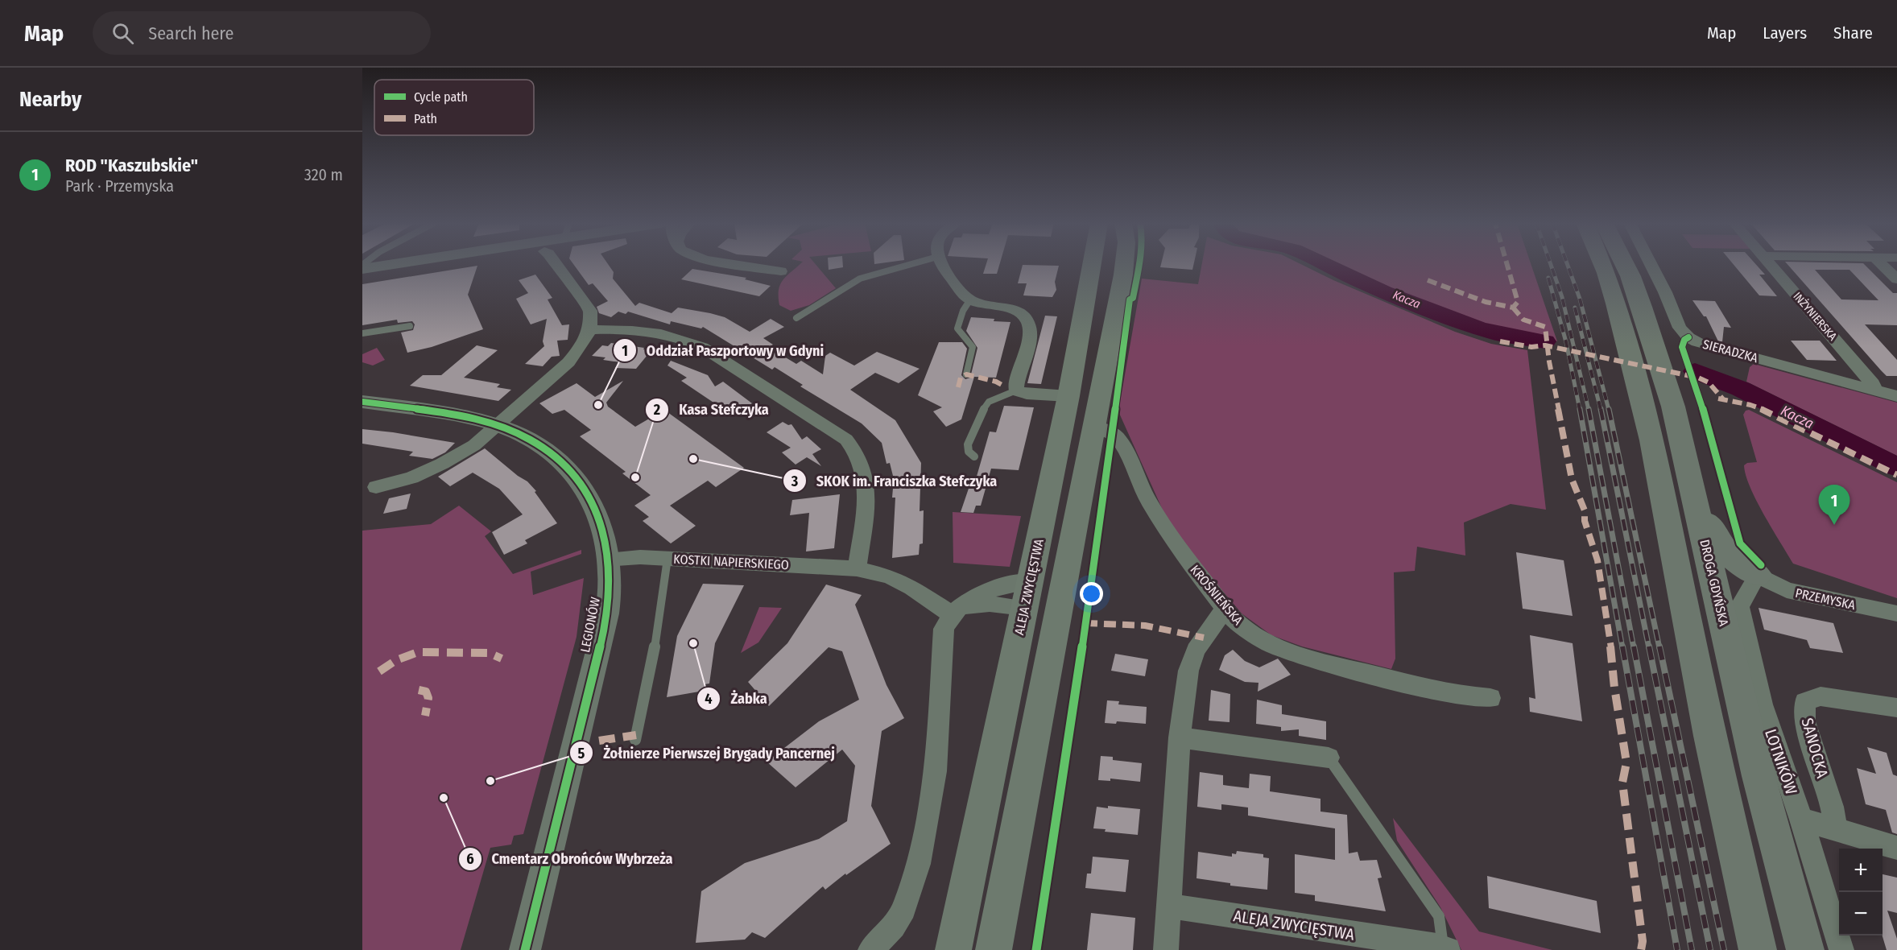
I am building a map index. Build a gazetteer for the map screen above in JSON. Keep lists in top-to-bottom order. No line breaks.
{"streets":{"main road":["DROGA GDYŃSKA","ALEJA ZWYCIĘSTWA"],"street":["INŻYNIERSKA","SIERADZKA","KOSTKI NAPIERSKIEGO","KROŚNIEŃSKA","PRZEMYSKA","LEGIONÓW","SANOCKA","LOTNIKÓW"]},"crossings":[["INŻYNIERSKA","SIERADZKA"],["KOSTKI NAPIERSKIEGO","LEGIONÓW"],["PRZEMYSKA","LOTNIKÓW"]],"water":["Kacza"],"places":["Oddział Paszportowy w Gdyni","SKOK im. Franciszka Stefczyka","Kasa Stefczyka","Żabka","Żołnierze Pierwszej Brygady Pancernej","Cmentarz Obrońców Wybrzeża"],"legend":["Cycle path","Path"],"page":{"header":"Map","search":"Search here","nav":["Map","Layers","Share"],"heading":"Nearby","list":[{"mark":"1","name":"ROD \"Kaszubskie\"","note":"Park · Przemyska","value":"320 m"}],"pins":"1","map_buttons":["+","−"]}}
